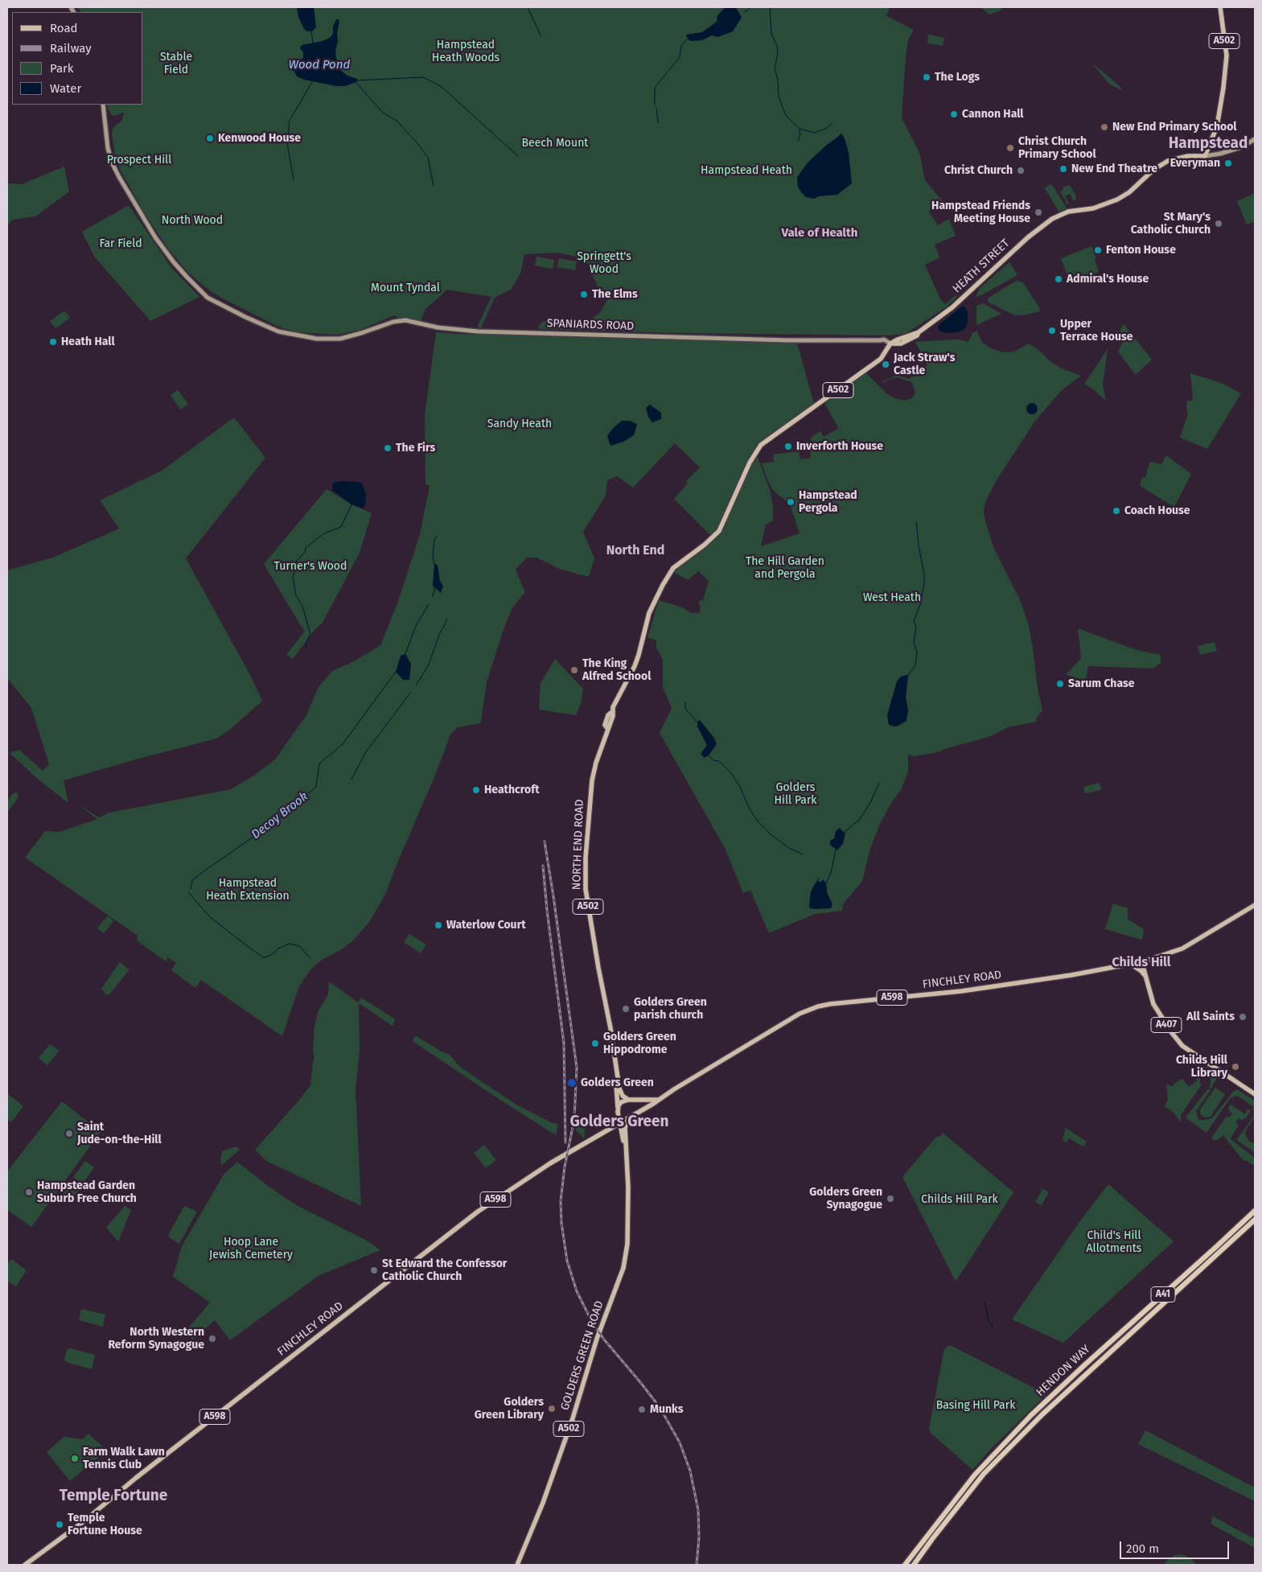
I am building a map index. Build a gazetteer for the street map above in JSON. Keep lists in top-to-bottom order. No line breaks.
{"streets":{"highway":["A41","HENDON WAY"],"main road":["A502","HEATH STREET","SPANIARDS ROAD","NORTH END ROAD","FINCHLEY ROAD","A598","A407","GOLDERS GREEN ROAD"]},"crossings":[["A502","HEATH STREET"],["A502","NORTH END ROAD"],["A502","FINCHLEY ROAD"],["A502","GOLDERS GREEN ROAD"],["HEATH STREET","SPANIARDS ROAD"],["HEATH STREET","NORTH END ROAD"],["SPANIARDS ROAD","NORTH END ROAD"],["NORTH END ROAD","FINCHLEY ROAD"],["NORTH END ROAD","GOLDERS GREEN ROAD"],["FINCHLEY ROAD","A407"],["FINCHLEY ROAD","GOLDERS GREEN ROAD"]],"districts":["Hampstead","Vale of Health","North End","Childs Hill","Golders Green","Temple Fortune"],"water":["Wood Pond","Decoy Brook"],"parks":["Hampstead Heath Woods","Stable Field","Beech Mount","Prospect Hill","Hampstead Heath","North Wood","Far Field","Springett's Wood","Mount Tyndal","Sandy Heath","The Hill Garden and Pergola","Turner's Wood","West Heath","Golders Hill Park","Hampstead Heath Extension","Childs Hill Park","Child's Hill Allotments","Hoop Lane Jewish Cemetery","Basing Hill Park"],"places":["The Logs","Cannon Hall","New End Primary School","Kenwood House","Christ Church Primary School","Everyman","New End Theatre","Christ Church","Hampstead Friends Meeting House","St Mary's Catholic Church","Fenton House","Admiral's House","The Elms","Upper Terrace House","Heath Hall","Jack Straw's Castle","Inverforth House","The Firs","Hampstead Pergola","Coach House","The King Alfred School","Sarum Chase","Heathcroft","Waterlow Court","Golders Green parish church","All Saints","Golders Green Hippodrome","Childs Hill Library","Golders Green","Saint Jude-on-the-Hill","Hampstead Garden Suburb Free Church","Golders Green Synagogue","St Edward the Confessor Catholic Church","North Western Reform Synagogue","Golders Green Library","Munks","Farm Walk Lawn Tennis Club","Temple Fortune House"],"legend":["Road","Railway","Park","Water"],"scale_bar":"200 m"}
